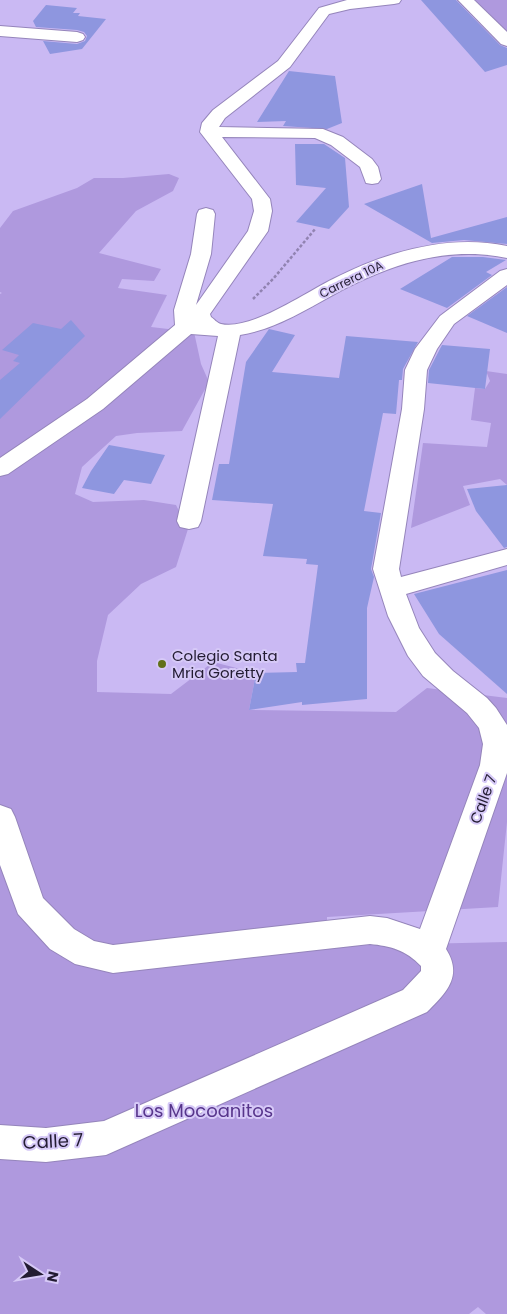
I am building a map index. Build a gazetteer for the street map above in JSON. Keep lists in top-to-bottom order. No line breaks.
{"streets":{"street":["Carrera 10A","Calle 7"]},"parks":["Los Mocoanitos"],"places":["Colegio Santa Mria Goretty"],"north":"right"}
